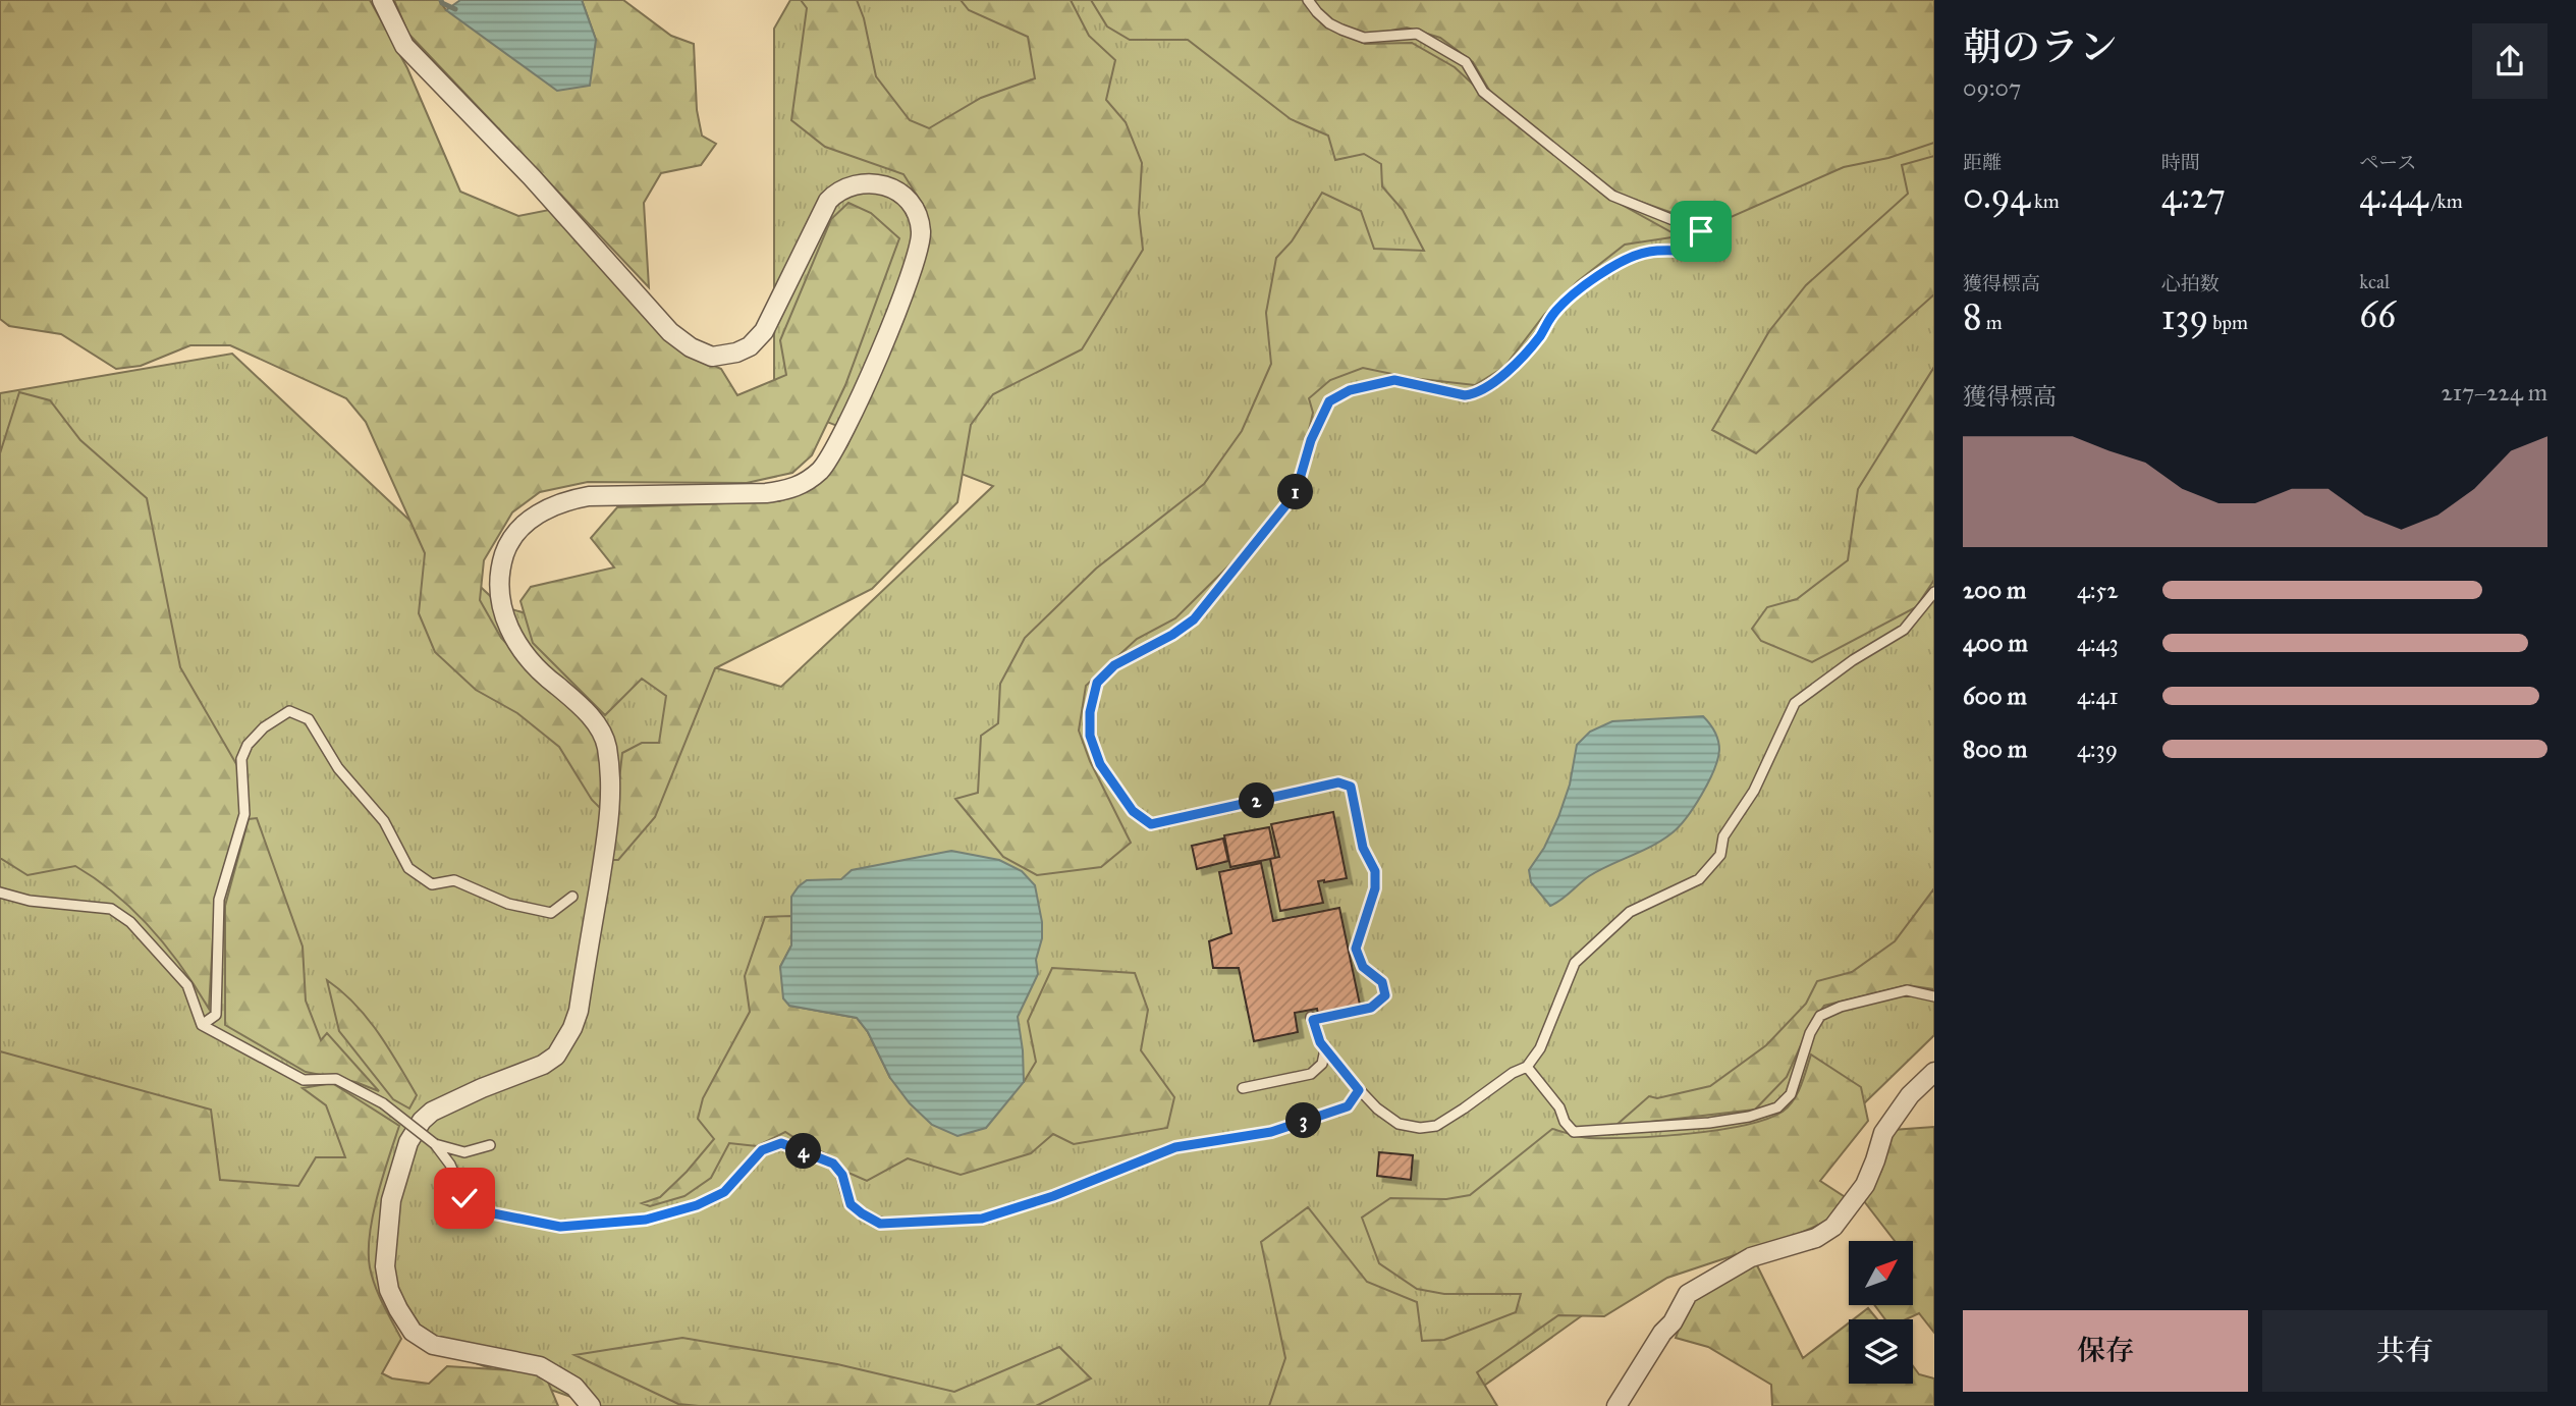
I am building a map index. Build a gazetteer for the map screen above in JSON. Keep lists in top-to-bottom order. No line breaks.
{"north":"top right","page":{"heading":["朝のラン","09:07"],"stats":[["距離","0.94 km"],["時間","4:27"],["ペース","4:44 /km"],["獲得標高","8 m"],["心拍数","139 bpm"],["kcal","66"]],"chart":["獲得標高","217–224 m"],"pins":["1","2","3","4"],"list":[{"name":"200 m","note":"4:52"},{"name":"400 m","note":"4:43"},{"name":"600 m","note":"4:41"},{"name":"800 m","note":"4:39"}],"buttons":["保存","共有"]}}
